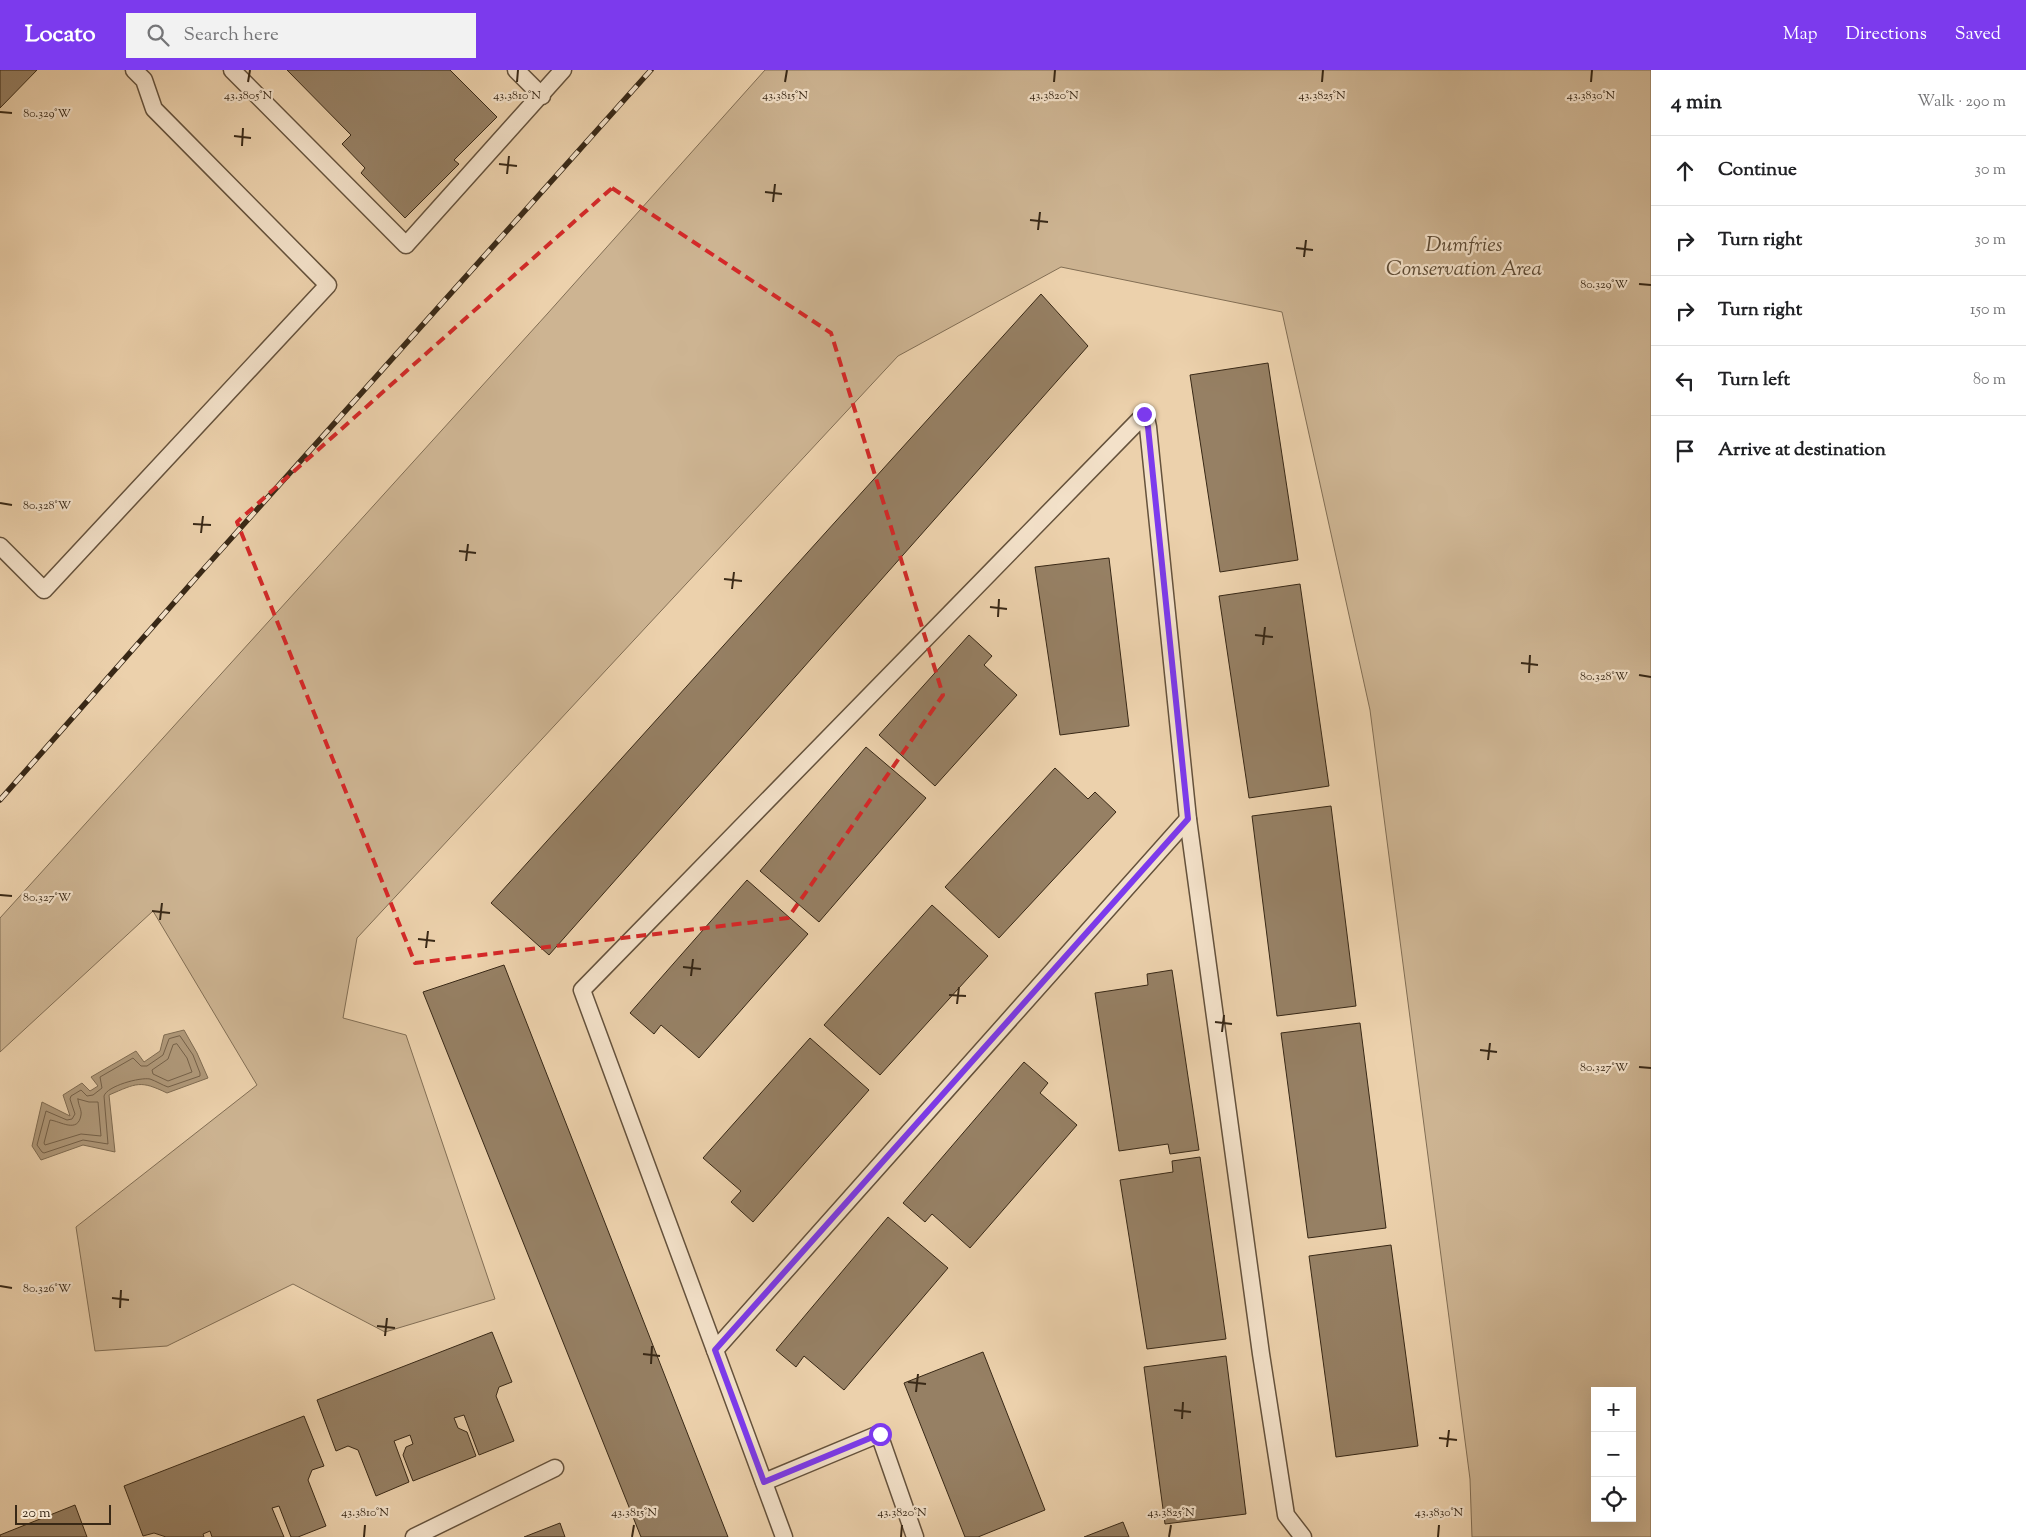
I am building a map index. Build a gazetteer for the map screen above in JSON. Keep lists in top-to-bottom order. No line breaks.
{"parks":["Dumfries Conservation Area"],"scale_bar":"20 m","page":{"header":"Locato","search":"Search here","nav":["Map","Directions","Saved"],"heading":["4 min","Walk · 290 m"],"list":[["Continue","30 m"],["Turn right","30 m"],["Turn right","150 m"],["Turn left","80 m"],"Arrive at destination"],"map_buttons":["+","−"],"scale":"20 m"},"coordinates":["43.3805°N","43.3810°N","43.3815°N","43.3820°N","43.3825°N","43.3830°N","80.329°W","80.328°W","80.327°W","80.326°W"]}
